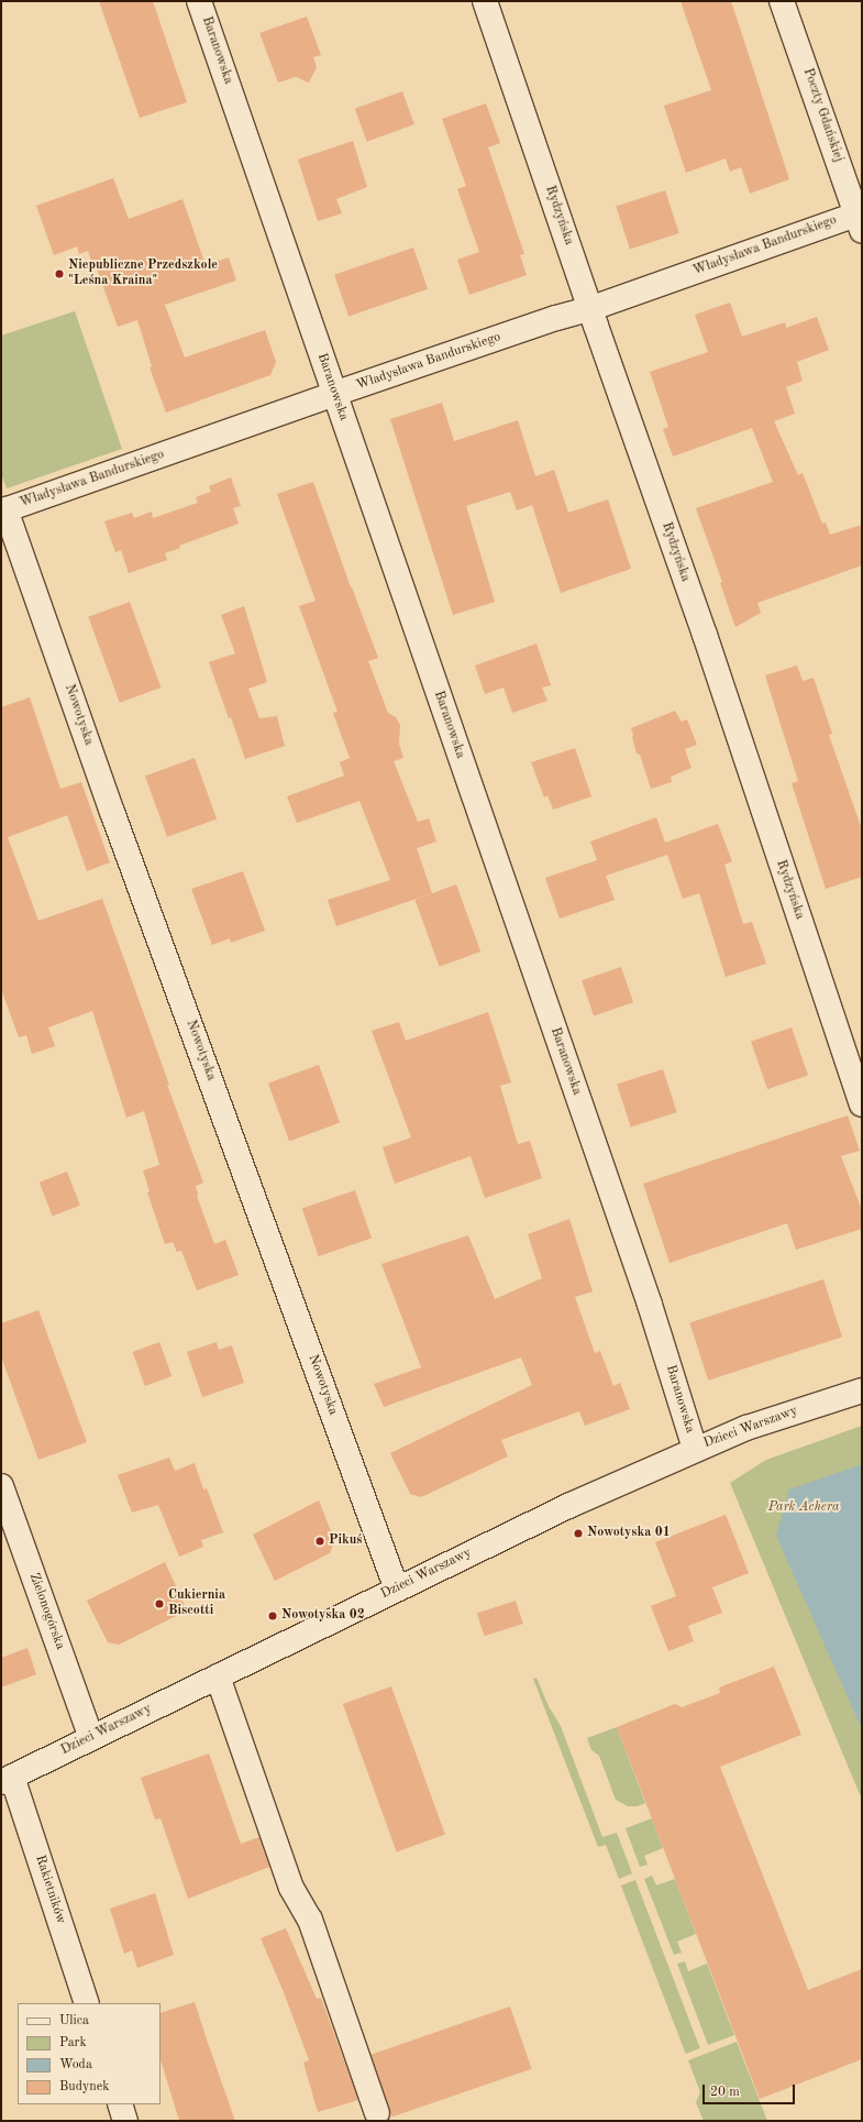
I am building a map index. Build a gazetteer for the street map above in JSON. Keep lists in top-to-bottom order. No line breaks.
{"streets":{"street":["Baranowska","Poczty Gdańskiej","Rydzyńska","Władysława Bandurskiego","Nowotyska","Dzieci Warszawy","Zielonogórska","Rakietników"]},"crossings":[["Baranowska","Władysława Bandurskiego"],["Baranowska","Dzieci Warszawy"],["Poczty Gdańskiej","Władysława Bandurskiego"],["Rydzyńska","Władysława Bandurskiego"],["Władysława Bandurskiego","Nowotyska"],["Nowotyska","Dzieci Warszawy"],["Dzieci Warszawy","Zielonogórska"],["Dzieci Warszawy","Rakietników"]],"parks":["Park Achera"],"places":["Niepubliczne Przedszkole \"Leśna Kraina\"","Nowotyska 01","Pikuś","Cukiernia Biscotti","Nowotyska 02"],"legend":["Ulica","Park","Woda","Budynek"],"scale_bar":"20 m"}
